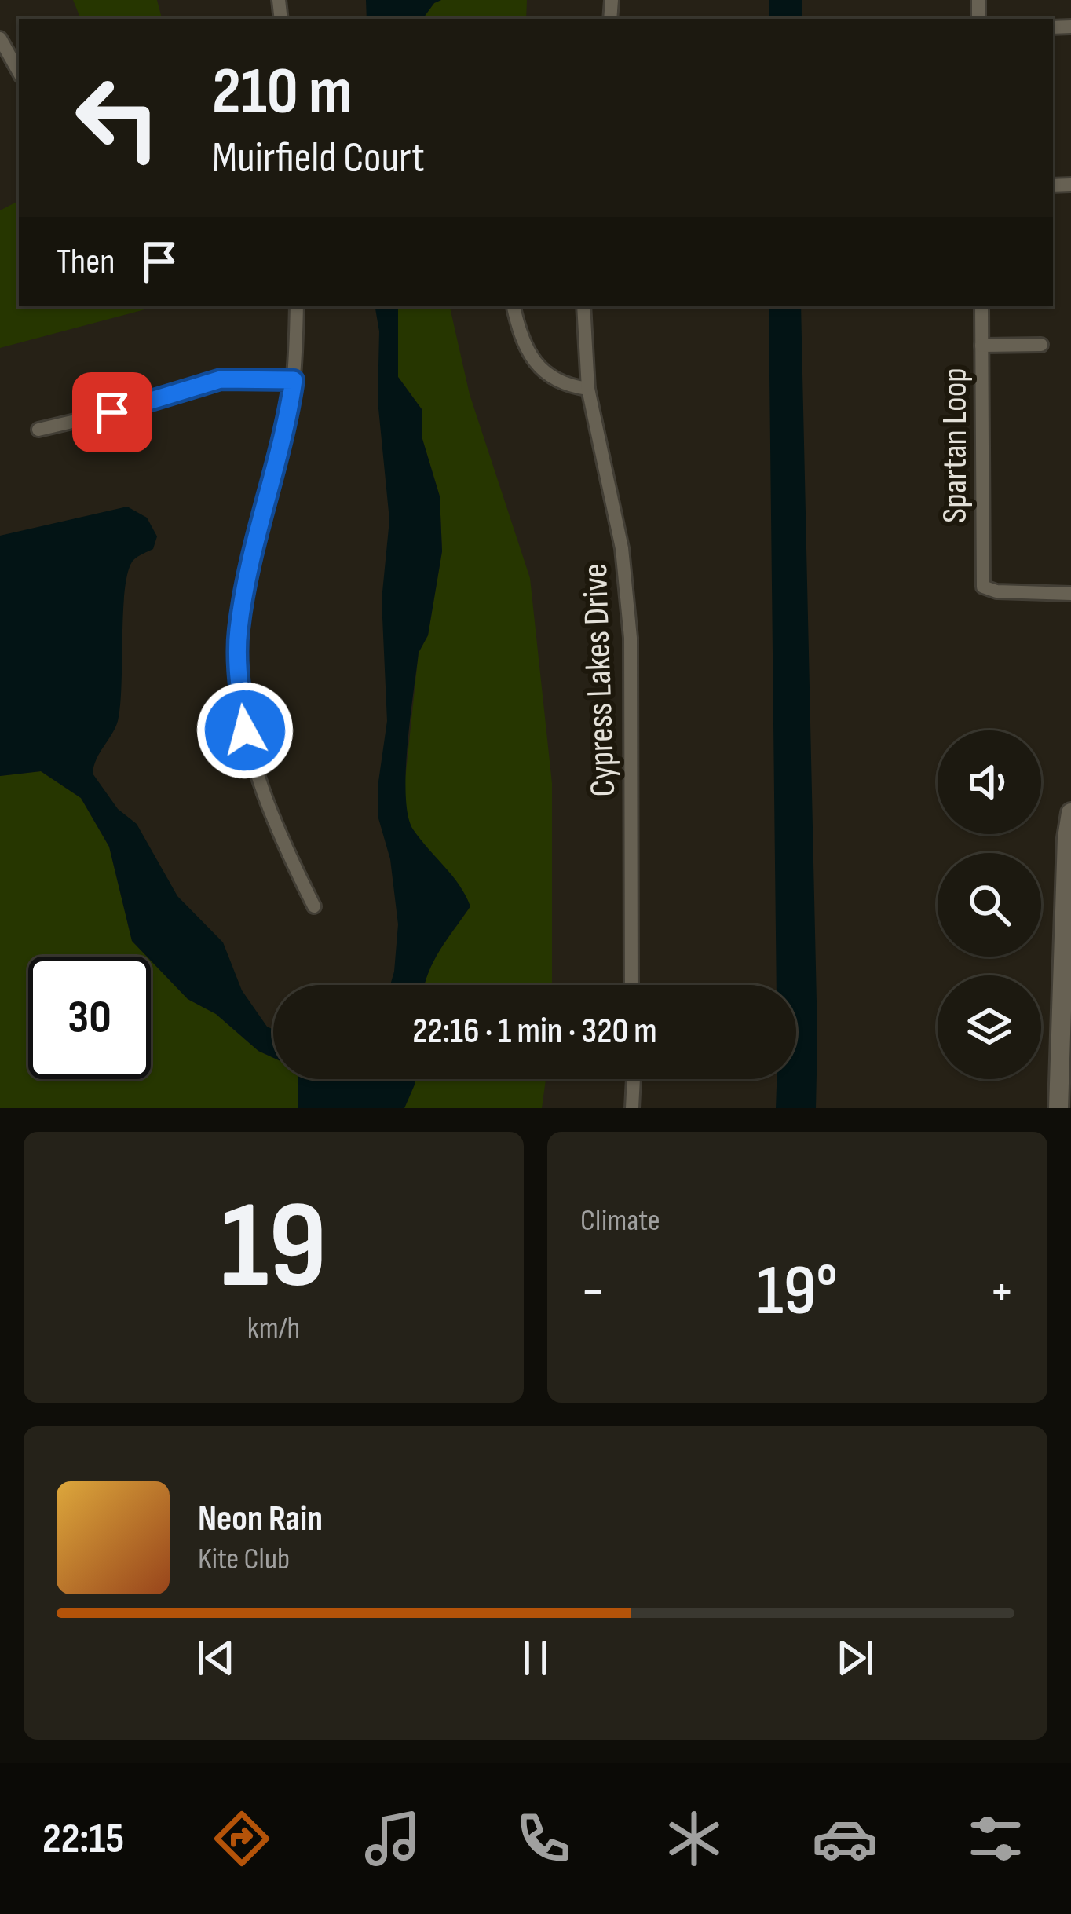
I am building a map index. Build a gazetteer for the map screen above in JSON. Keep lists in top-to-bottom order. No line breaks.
{"streets":{"street":["Spartan Loop","Cypress Lakes Drive"]},"page":{"turn":["210 m","Muirfield Court"],"then":"Then","limit":"30","trip":"22:16 · 1 min · 320 m","tile":[["19","km/h"],"Climate"],"heat":["−","19°","+"],"song":["Neon Rain","Kite Club"],"tabs":"22:15"}}
